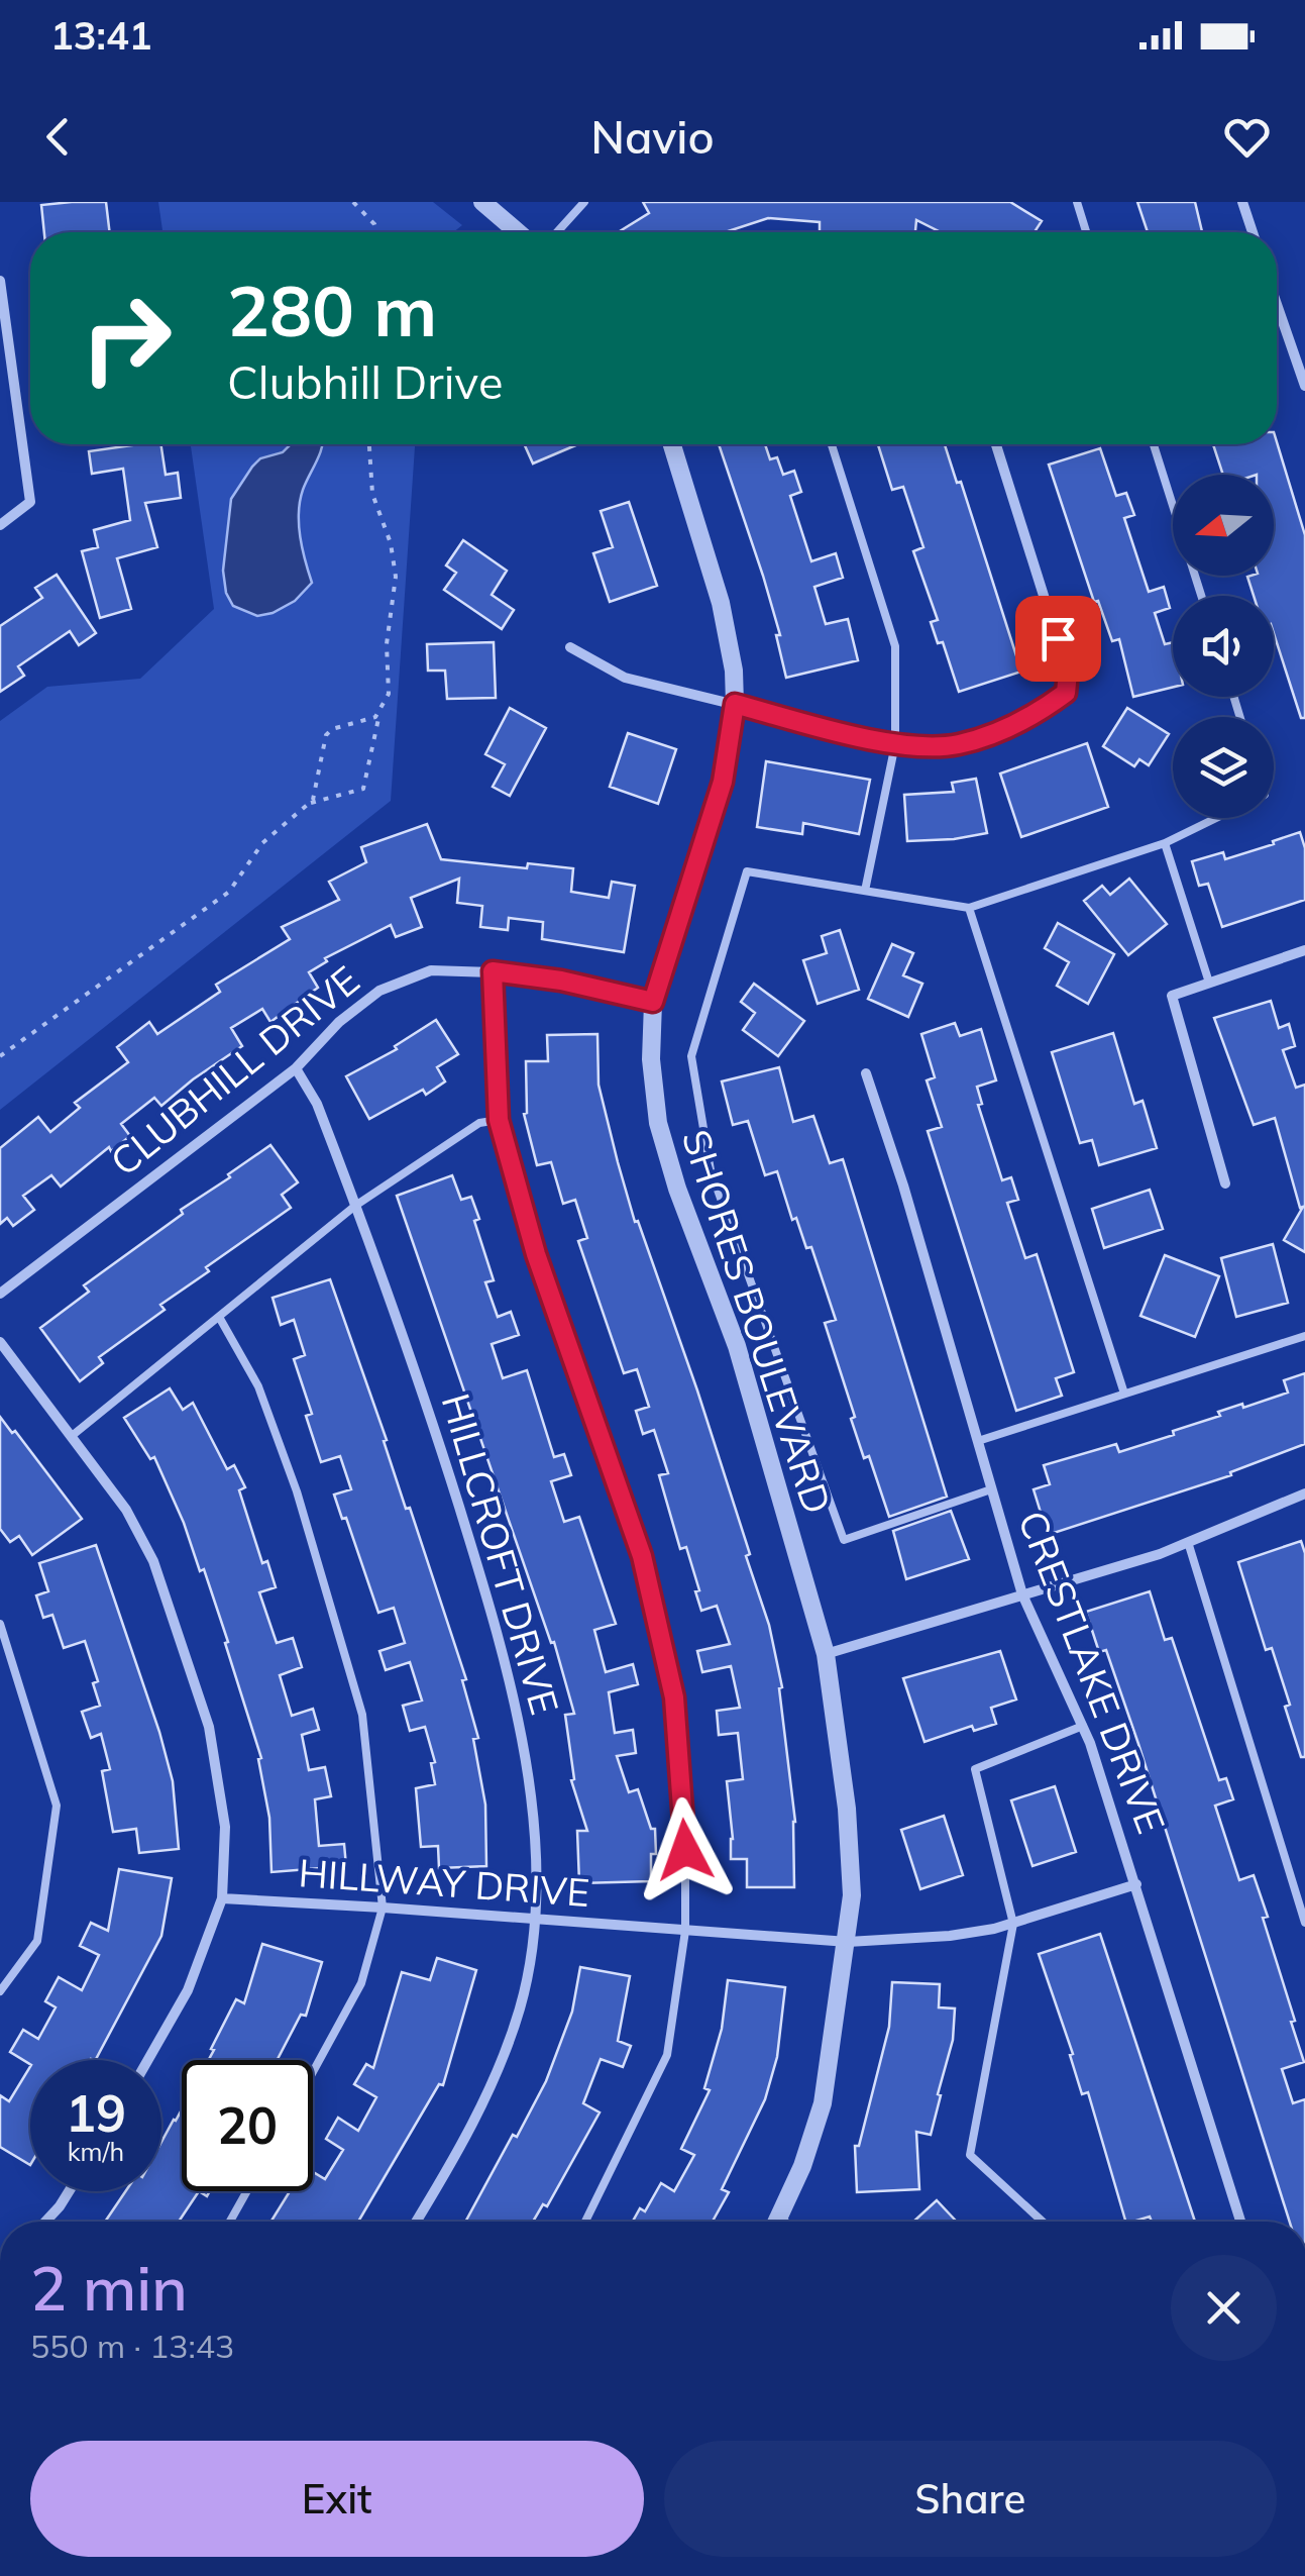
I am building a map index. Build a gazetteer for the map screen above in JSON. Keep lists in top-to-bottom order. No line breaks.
{"streets":{"street":["CLUBHILL DRIVE","SHORES BOULEVARD","HILLCROFT DRIVE","CRESTLAKE DRIVE","HILLWAY DRIVE"]},"crossings":[["CLUBHILL DRIVE","SHORES BOULEVARD"],["CLUBHILL DRIVE","HILLCROFT DRIVE"],["SHORES BOULEVARD","HILLWAY DRIVE"],["HILLCROFT DRIVE","HILLWAY DRIVE"],["CRESTLAKE DRIVE","HILLWAY DRIVE"]],"north":"left","page":{"status":"13:41","header":"Navio","turn":["280 m","Clubhill Drive"],"speed":"19 km/h","limit":"20","heading":["2 min","550 m · 13:43"],"buttons":["Exit","Share"]}}
